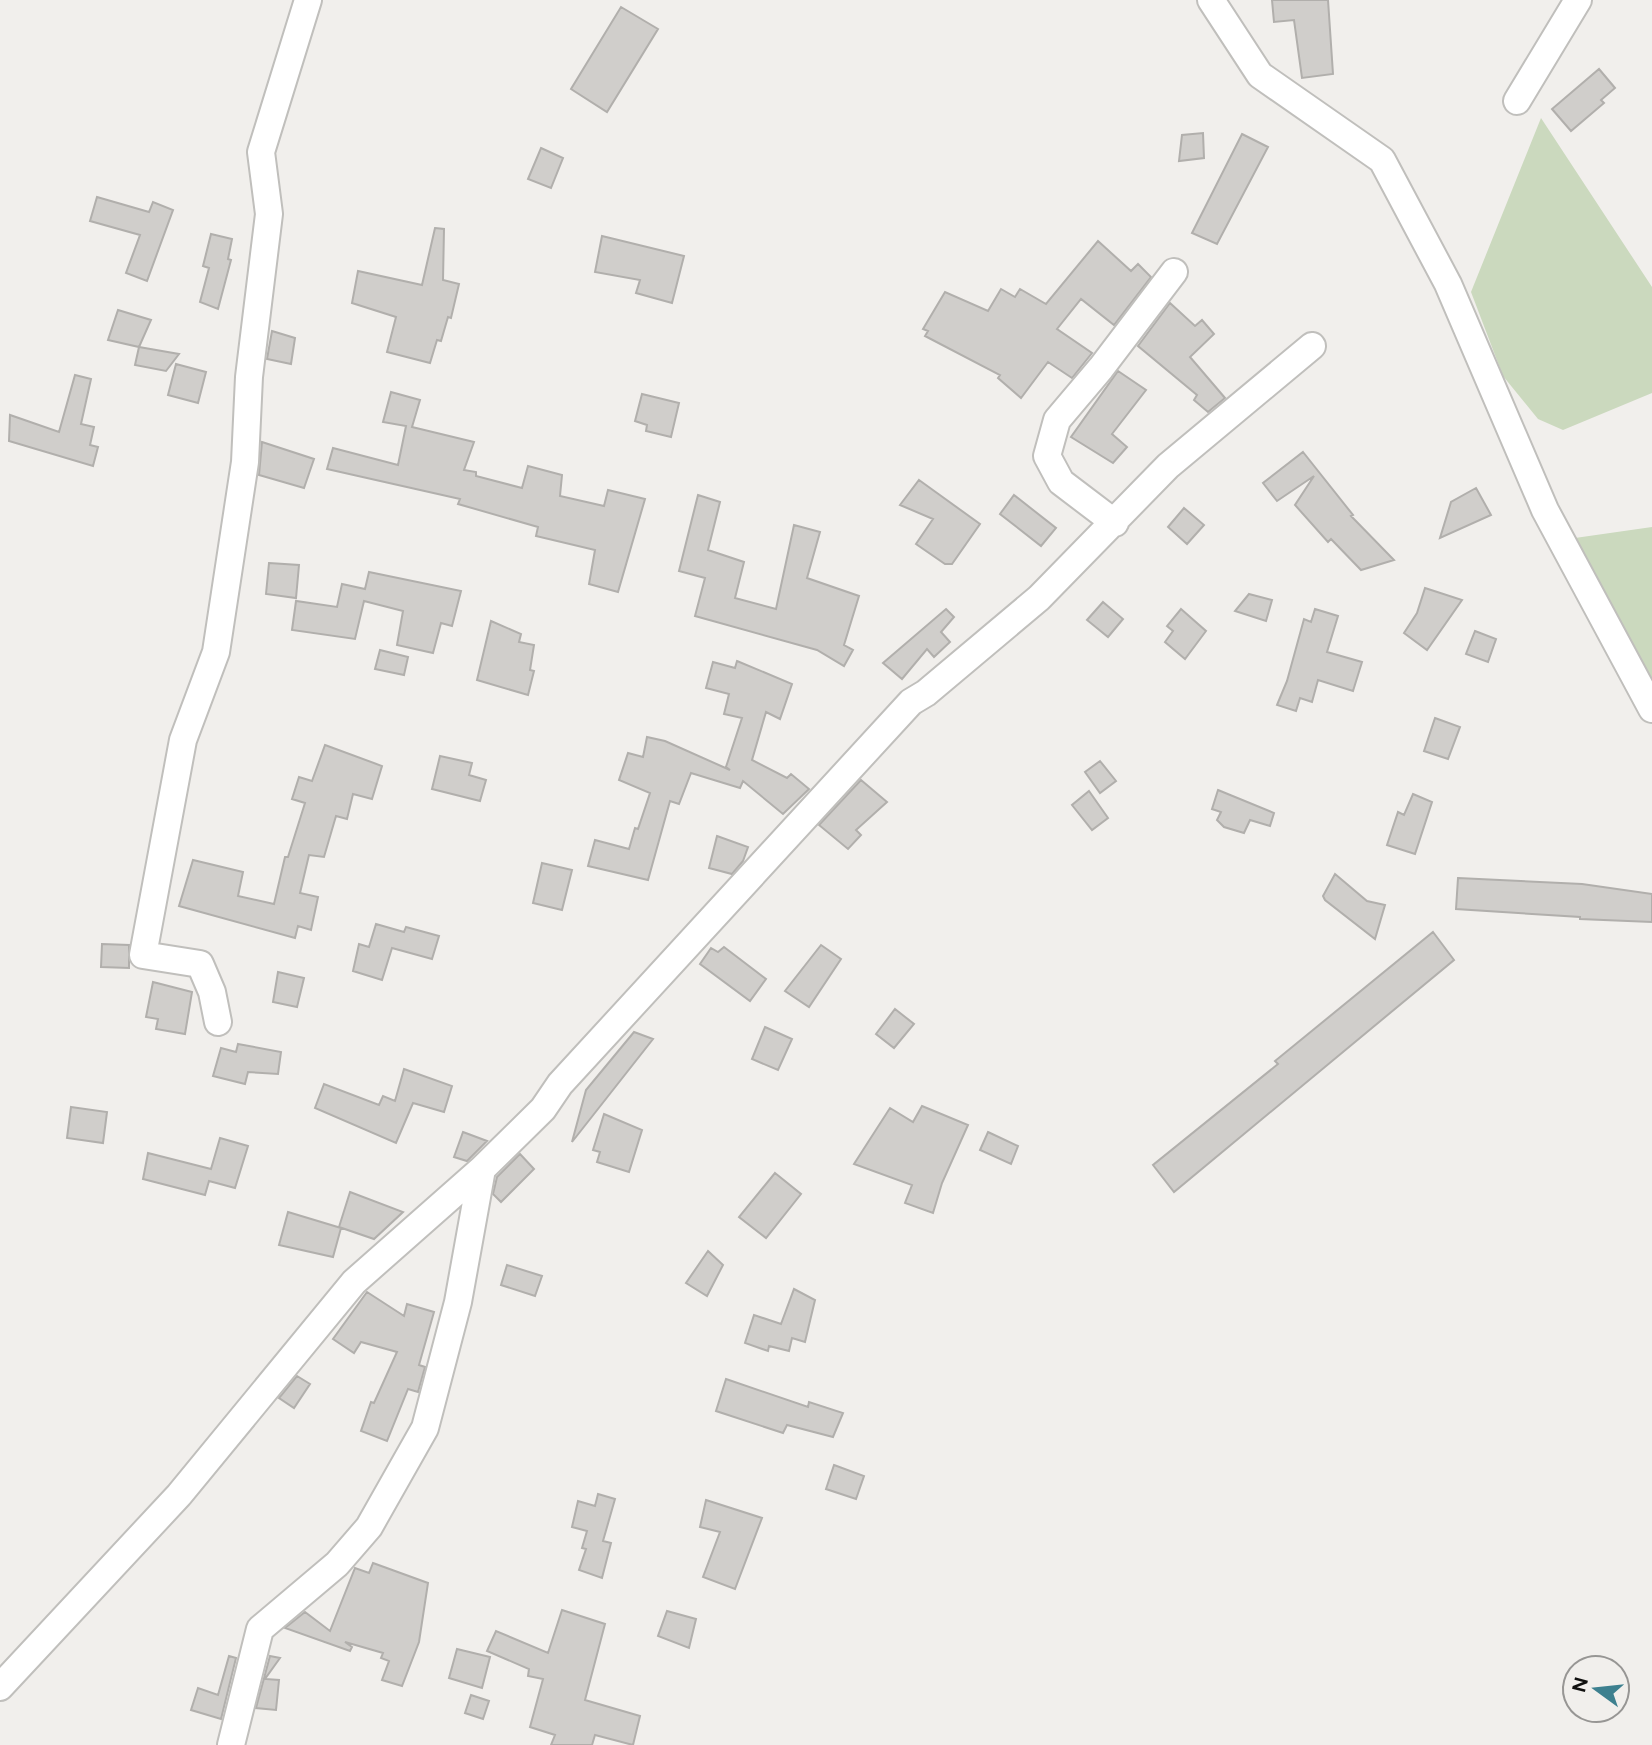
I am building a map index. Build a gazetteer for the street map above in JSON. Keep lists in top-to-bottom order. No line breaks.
{"north":"left"}
